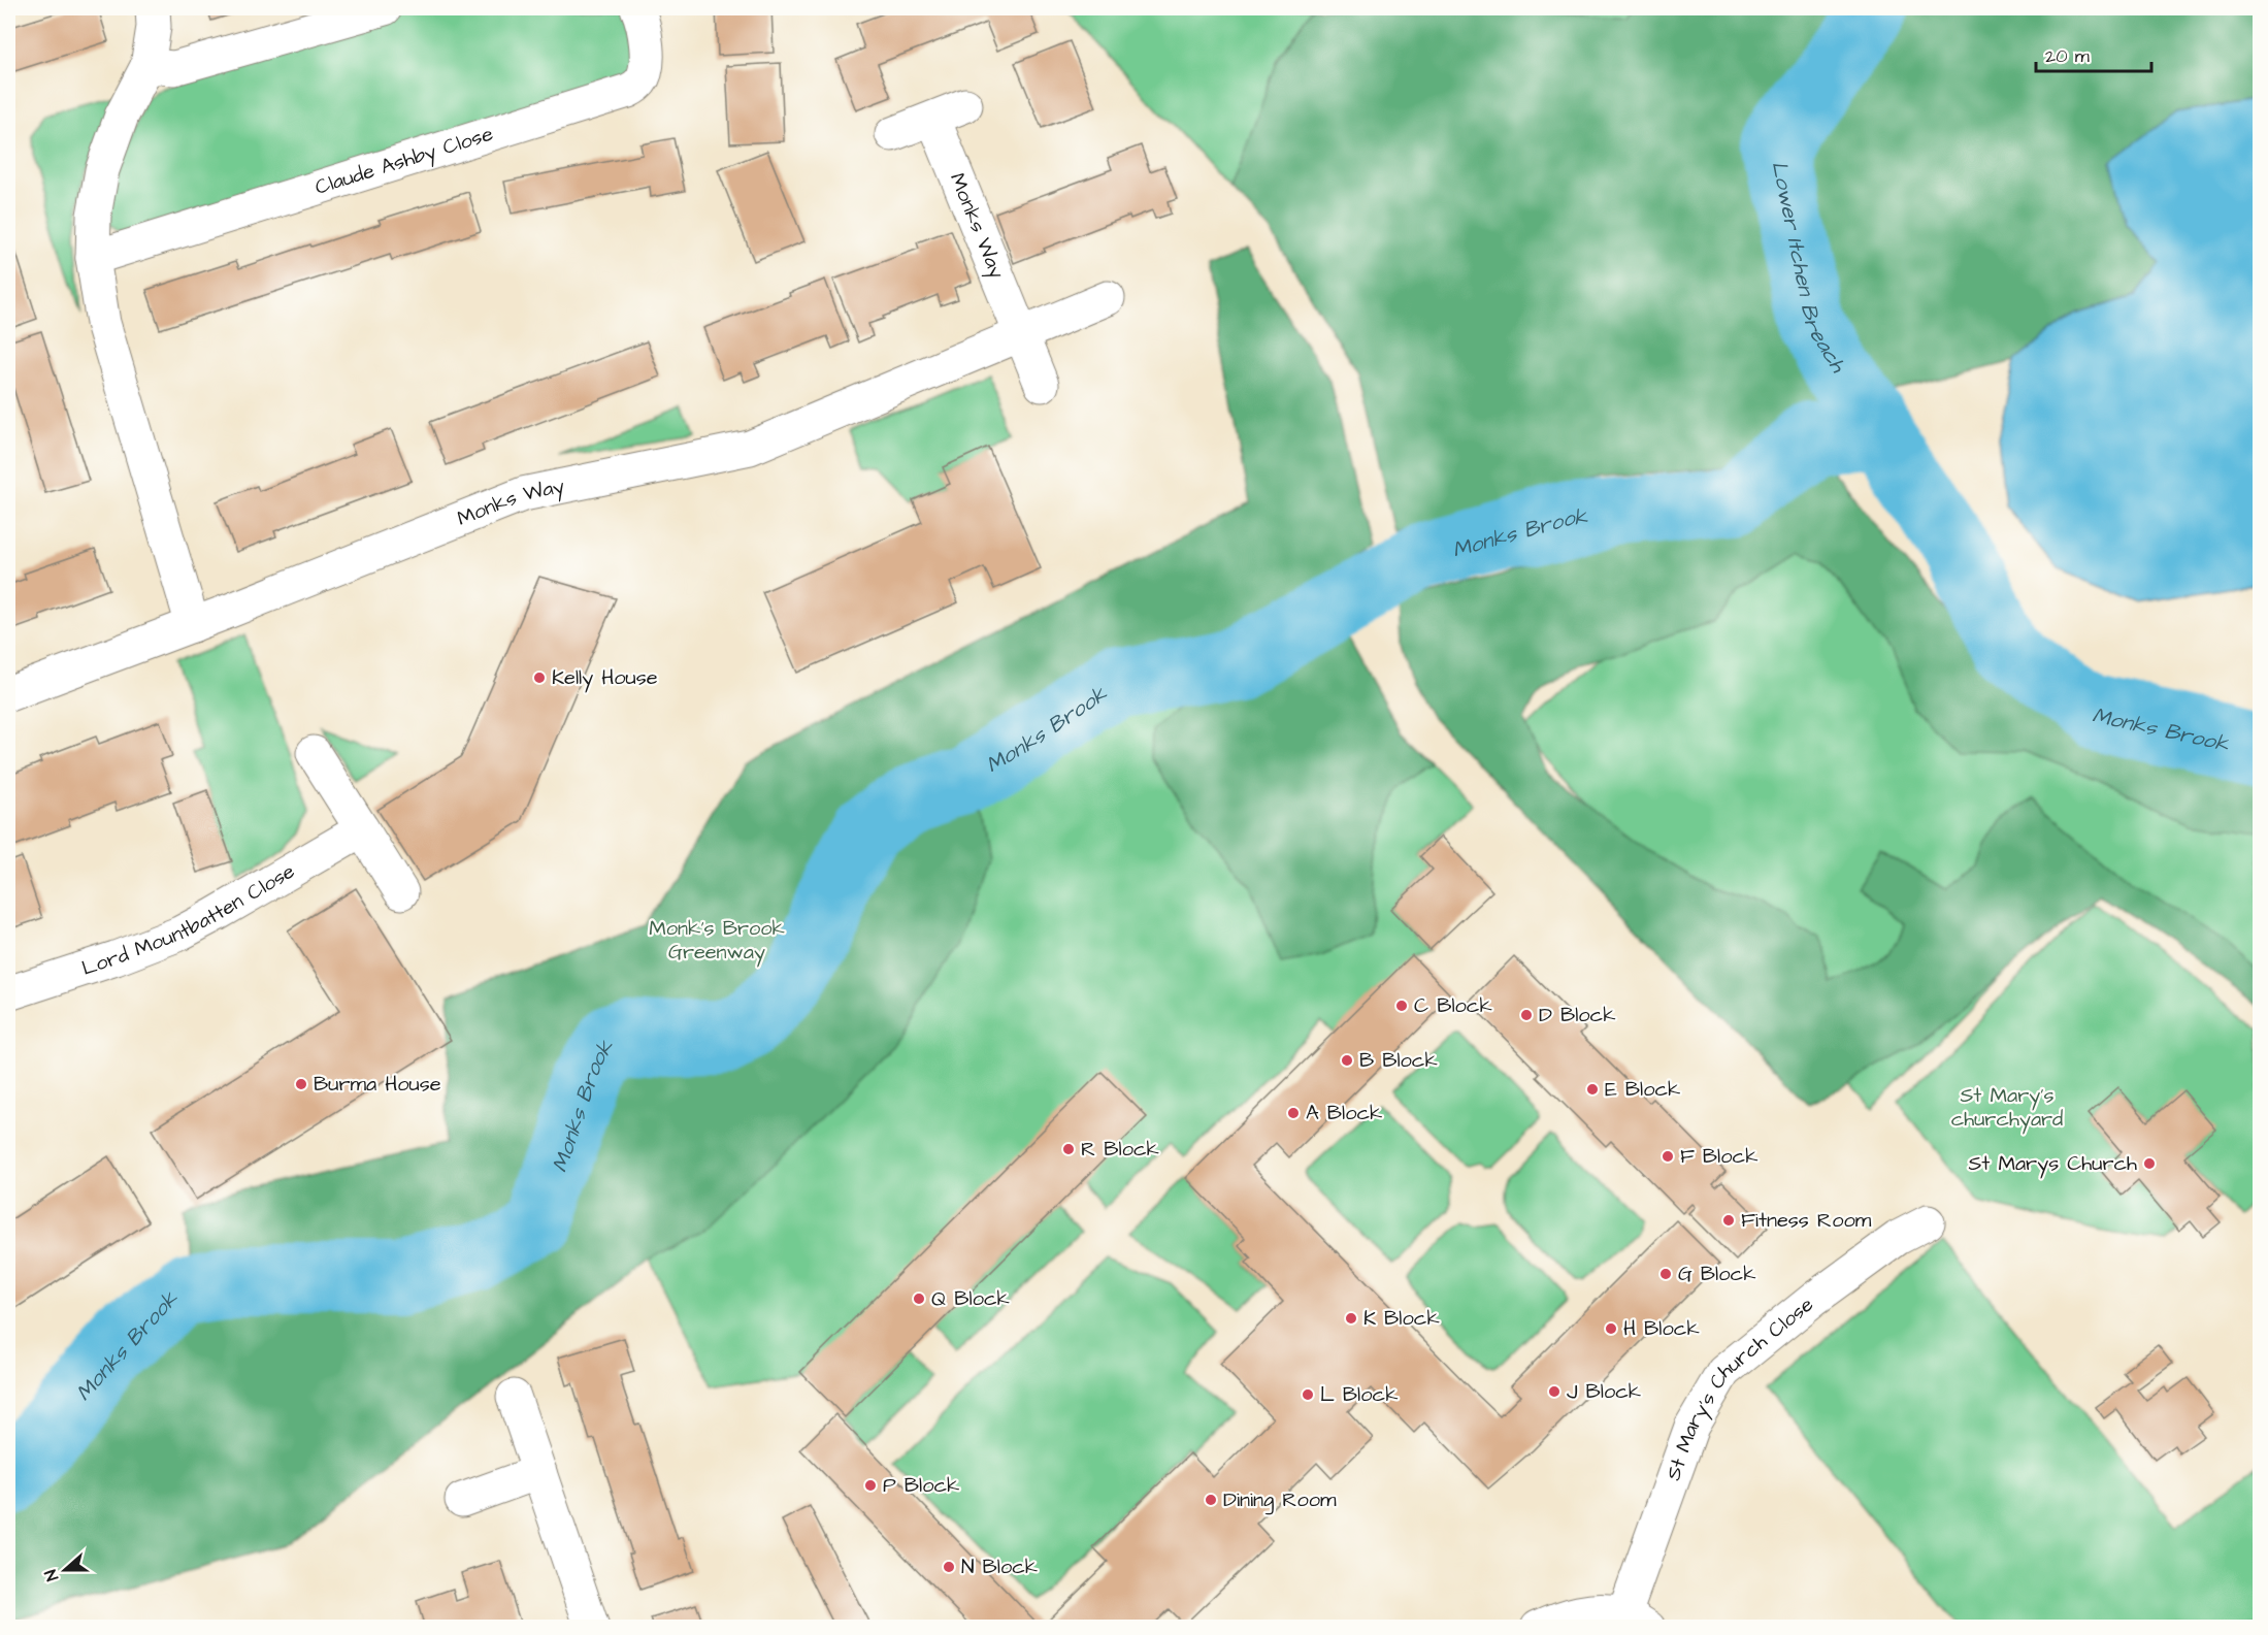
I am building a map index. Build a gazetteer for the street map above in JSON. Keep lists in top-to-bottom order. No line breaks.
{"streets":{"street":["Claude Ashby Close","Monks Way","Lord Mountbatten Close","St Mary's Church Close"]},"water":["Lower Itchen Breach","Monks Brook"],"parks":["Monk's Brook Greenway","St Mary's churchyard"],"places":["Kelly House","C Block","D Block","B Block","Burma House","E Block","A Block","R Block","F Block","St Marys Church","Fitness Room","G Block","Q Block","K Block","H Block","J Block","L Block","P Block","Dining Room","N Block"],"scale_bar":"20 m","north":"left"}
